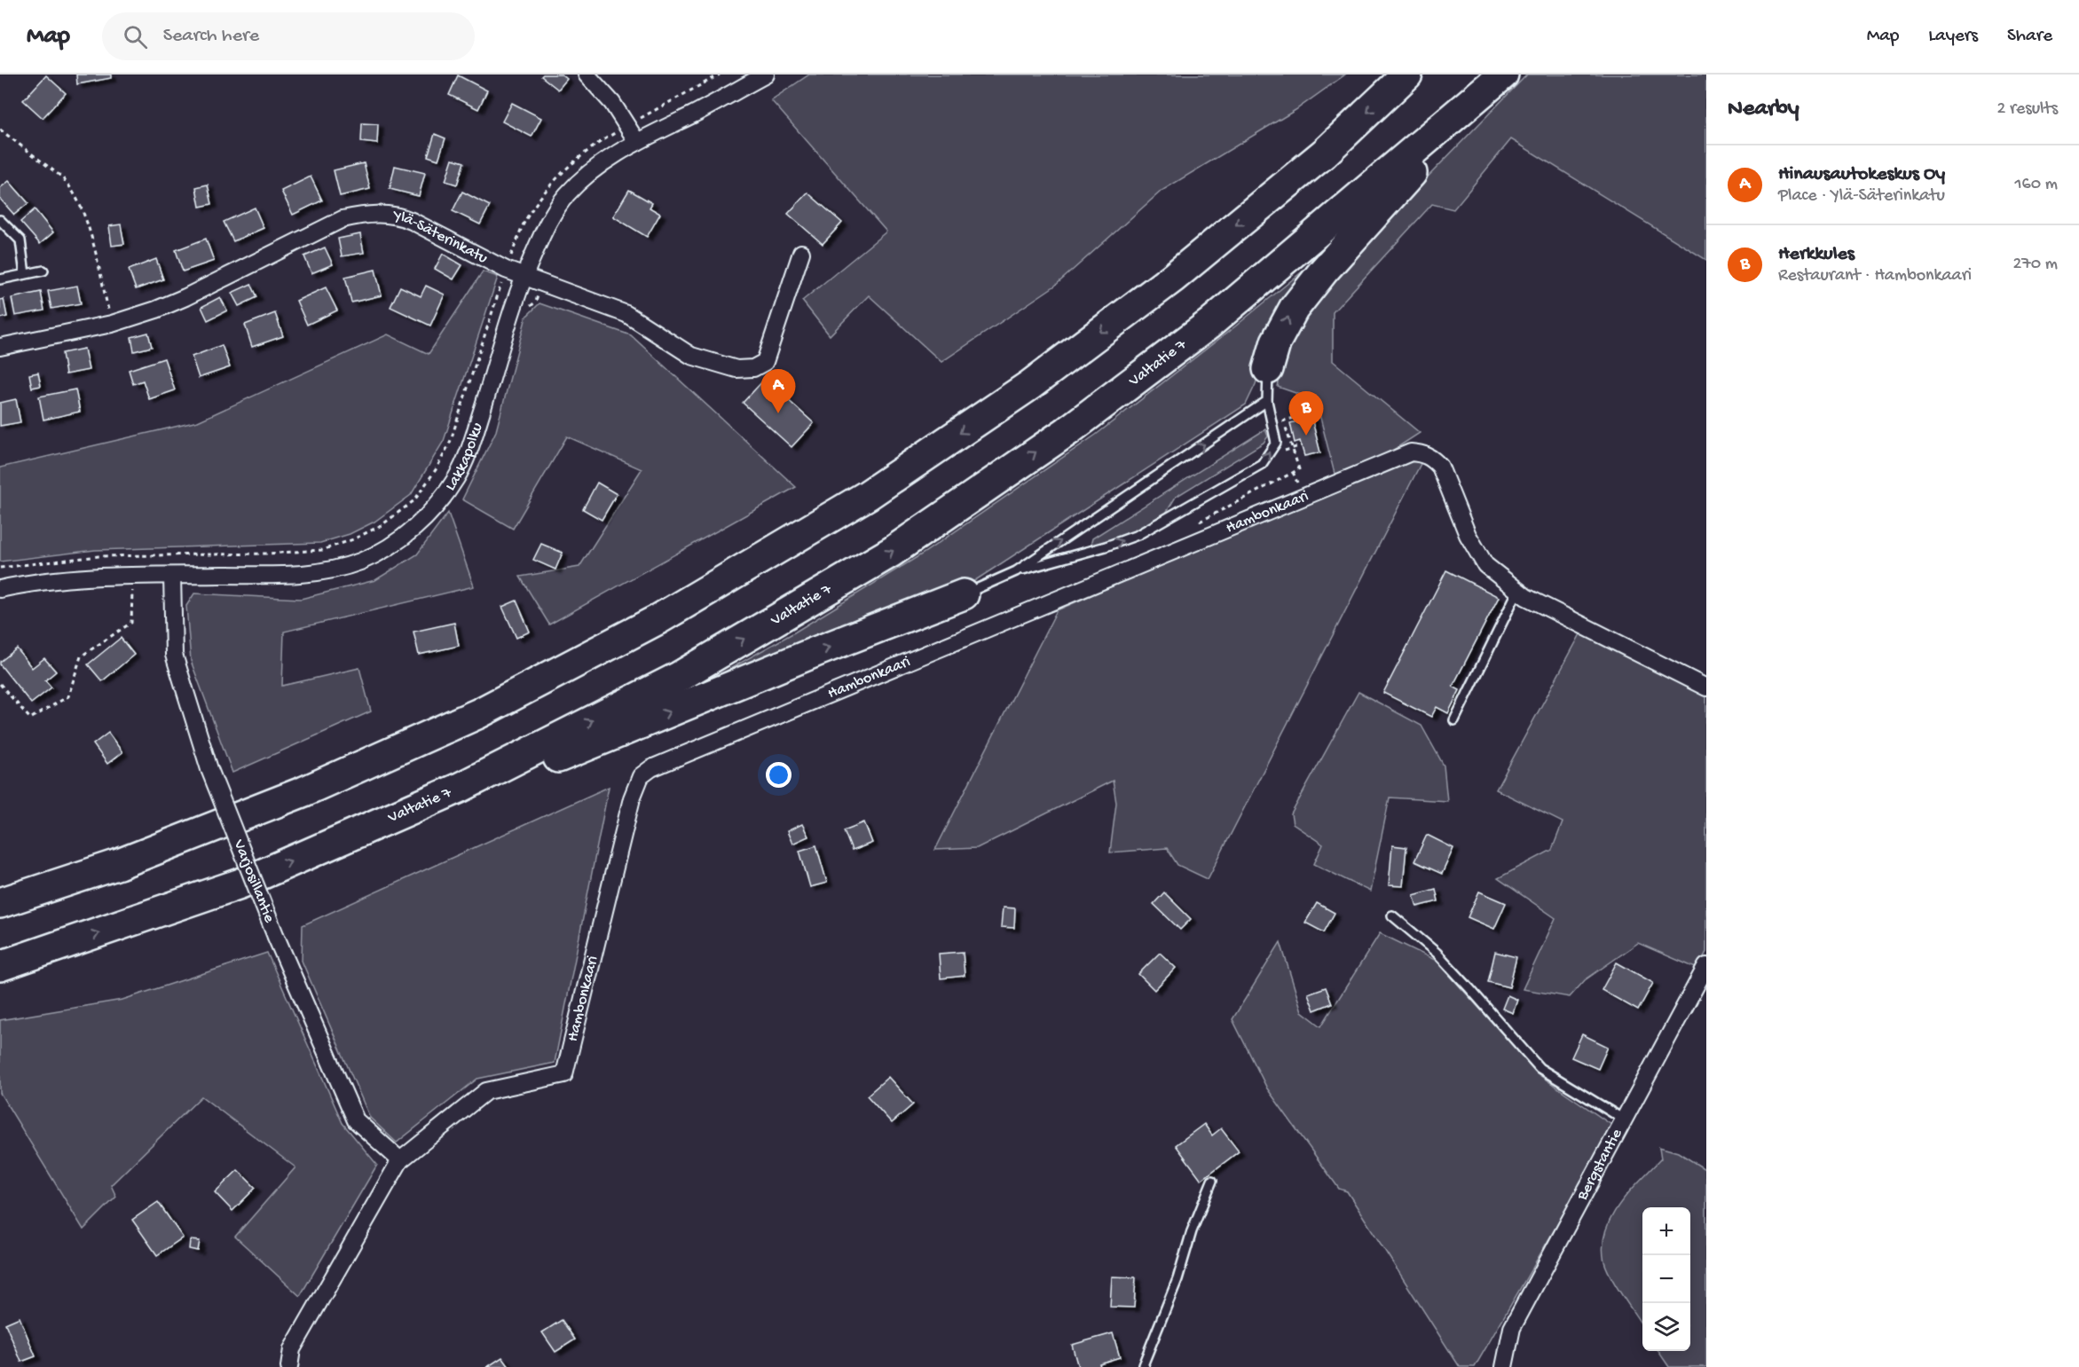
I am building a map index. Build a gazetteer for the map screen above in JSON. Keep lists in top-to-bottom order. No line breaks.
{"streets":{"highway":["Valtatie 7"],"street":["Ylä-Säterinkatu","Lakkapolku","Hambonkaari","Varjosillantie","Bergstantie"]},"crossings":[["Ylä-Säterinkatu","Lakkapolku"],["Lakkapolku","Varjosillantie"],["Hambonkaari","Varjosillantie"]],"page":{"header":"Map","search":"Search here","nav":["Map","Layers","Share"],"heading":["Nearby","2 results"],"list":[{"mark":"A","name":"Hinausautokeskus Oy","note":"Place · Ylä-Säterinkatu","value":"160 m"},{"mark":"B","name":"Herkkules","note":"Restaurant · Hambonkaari","value":"270 m"}],"pins":["A","B"],"map_buttons":["+","−"]}}
